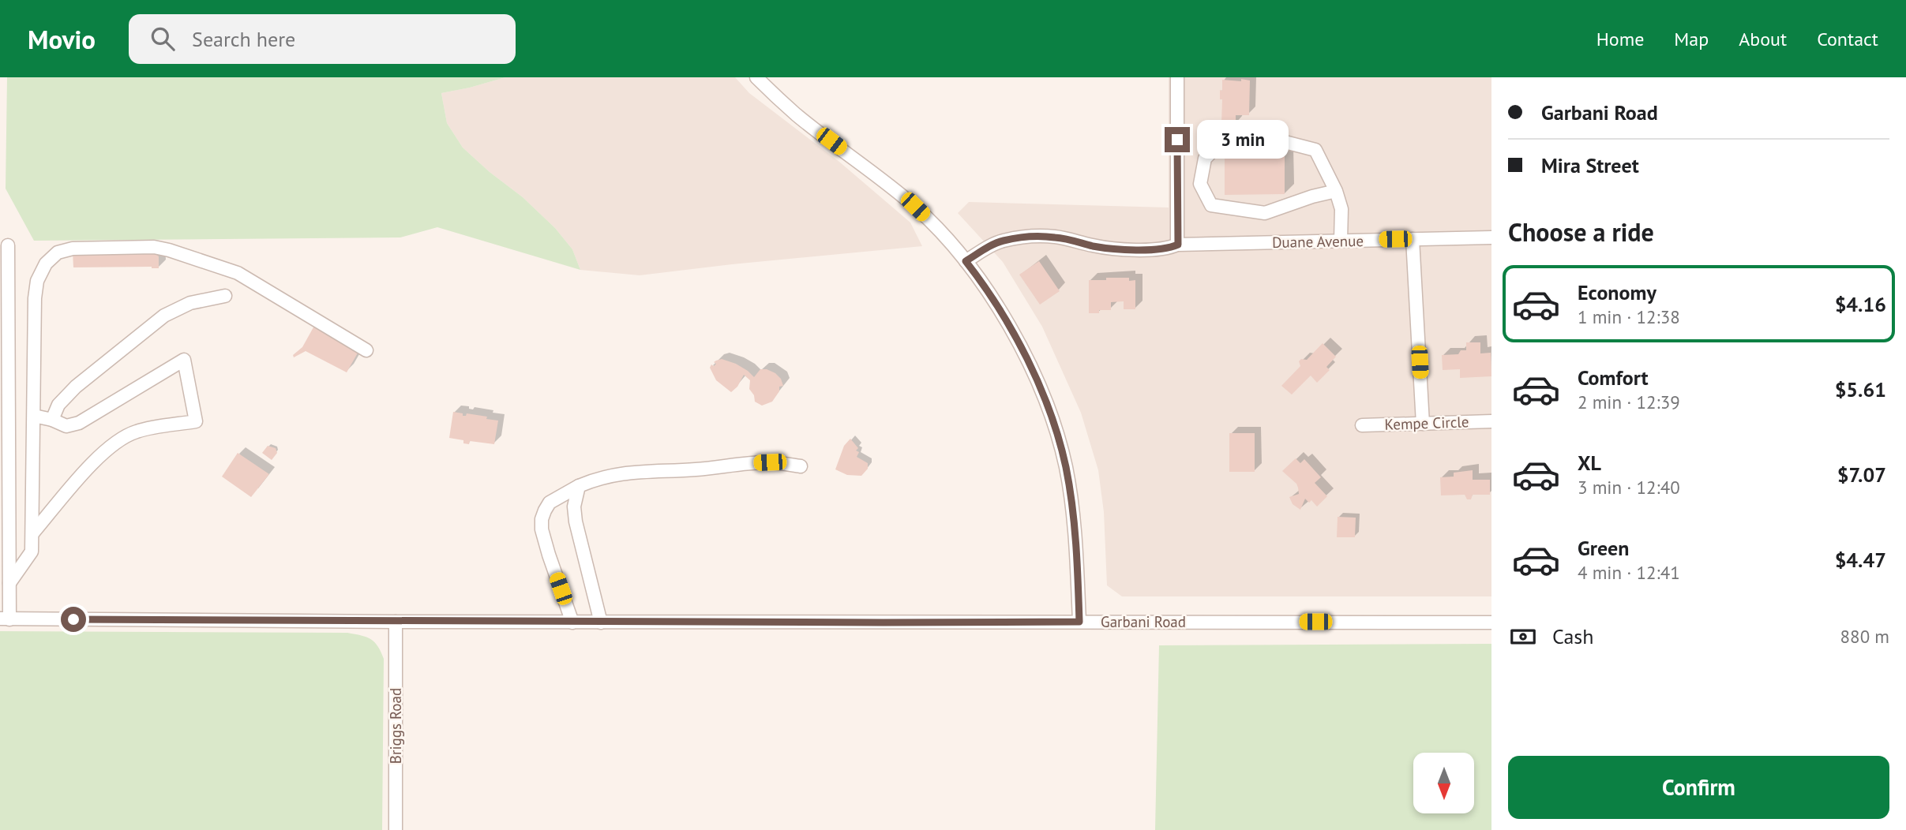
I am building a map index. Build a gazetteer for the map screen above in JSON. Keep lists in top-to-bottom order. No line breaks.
{"streets":{"street":["Duane Avenue","Kempe Circle","Garbani Road","Briggs Road"]},"crossings":[["Garbani Road","Briggs Road"]],"north":"bottom","page":{"header":"Movio","search":"Search here","nav":["Home","Map","About","Contact"],"banner":["Garbani Road","Mira Street"],"bubble":"3 min","heading":"Choose a ride","list":[{"name":"Economy","note":"1 min · 12:38","value":"$4.16"},{"name":"Comfort","note":"2 min · 12:39","value":"$5.61"},{"name":"XL","note":"3 min · 12:40","value":"$7.07"},{"name":"Green","note":"4 min · 12:41","value":"$4.47"}],"pay":["Cash","880 m"],"buttons":"Confirm"}}
